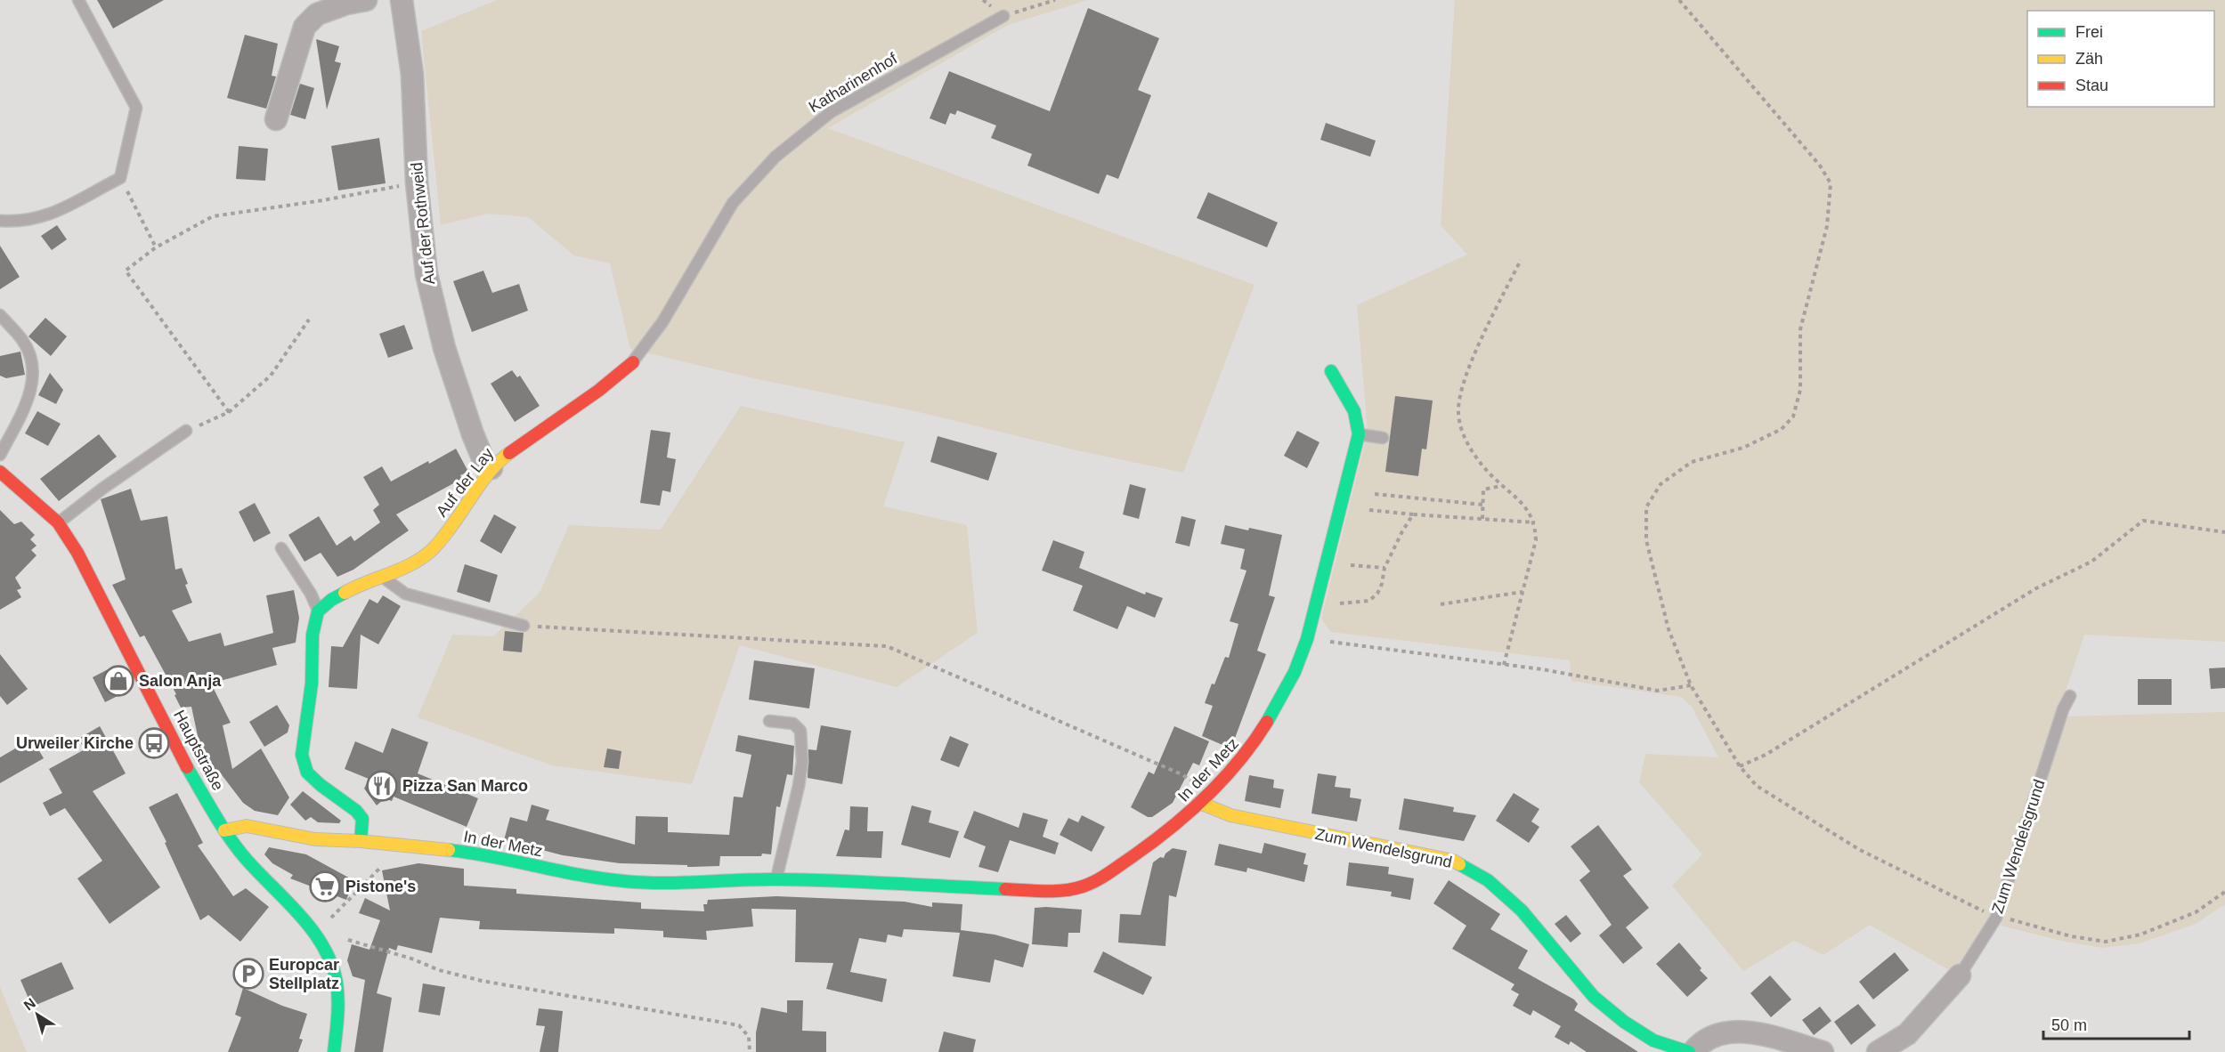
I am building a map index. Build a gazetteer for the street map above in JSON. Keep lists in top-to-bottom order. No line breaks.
{"streets":{"street":["Auf der Rothweid","Auf der Lay","Hauptstraße","In der Metz","Zum Wendelsgrund"],"lane":["Katharinenhof"]},"crossings":[["Katharinenhof","Auf der Lay"],["Auf der Rothweid","Auf der Lay"],["Hauptstraße","In der Metz"],["In der Metz","Zum Wendelsgrund"]],"places":{"shop":["Salon Anja"],"bus stop":["Urweiler Kirche"],"restaurant":["Pizza San Marco"],"supermarket":["Pistone's"],"parking":["Europcar Stellplatz"]},"legend":["Frei","Zäh","Stau"],"scale_bar":"50 m","north":"top left"}
